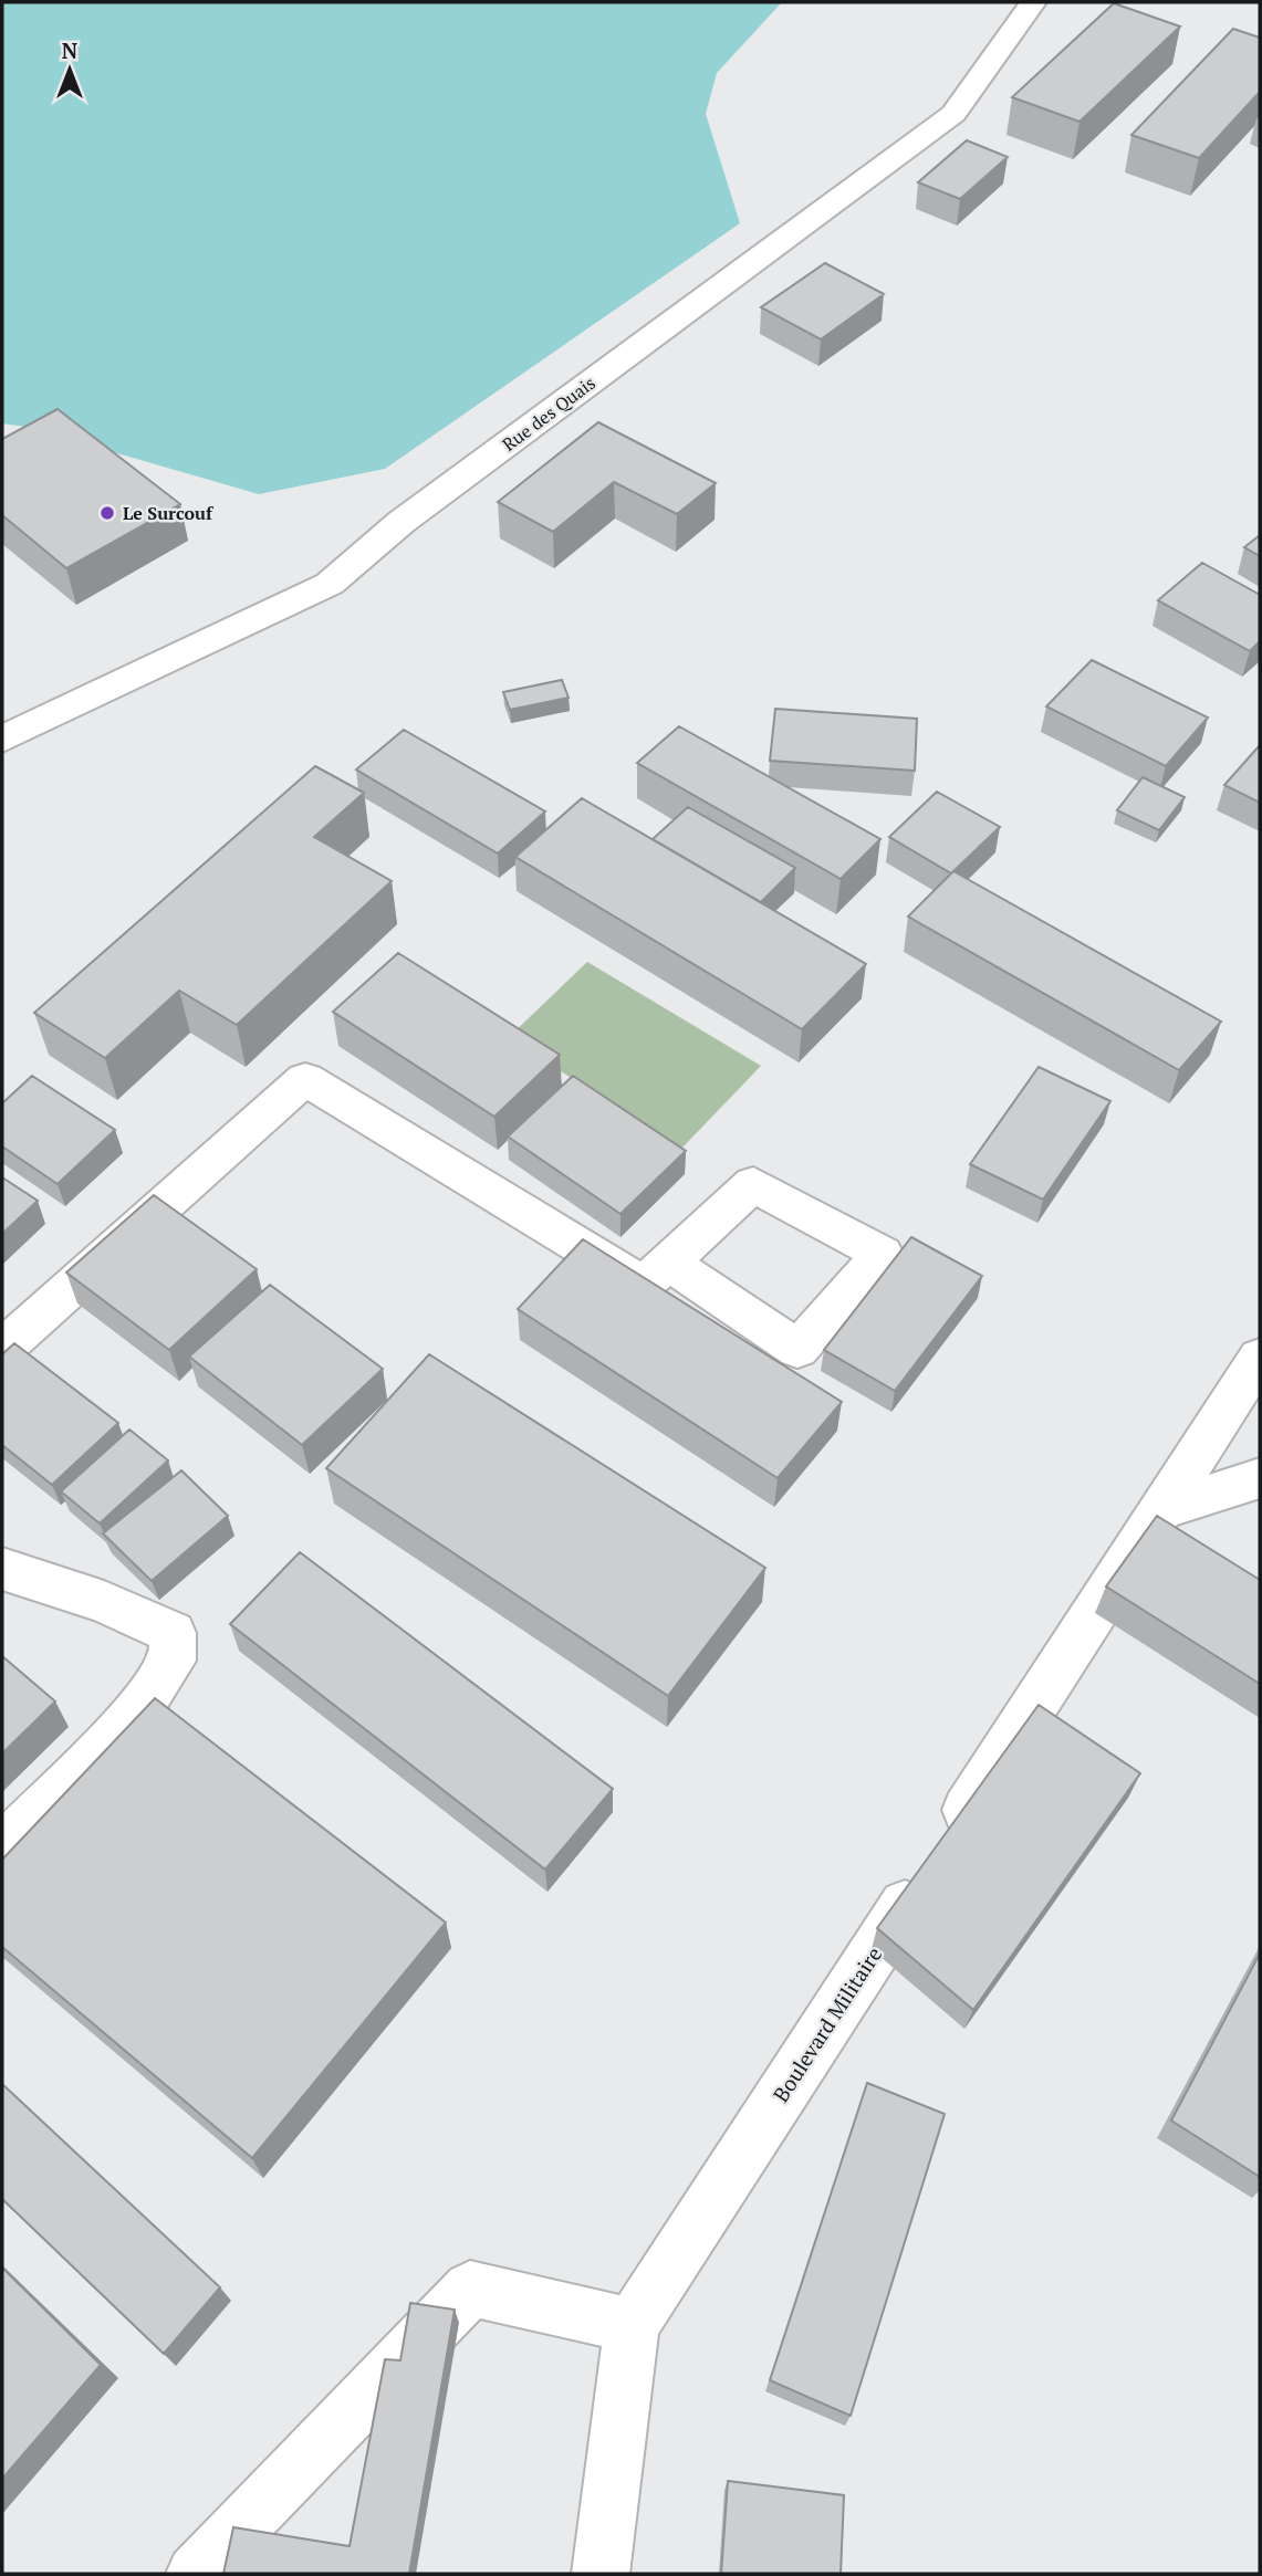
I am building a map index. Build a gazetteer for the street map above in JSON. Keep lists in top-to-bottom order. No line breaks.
{"streets":{"street":["Rue des Quais","Boulevard Militaire"]},"places":["Le Surcouf"],"north":"top"}
